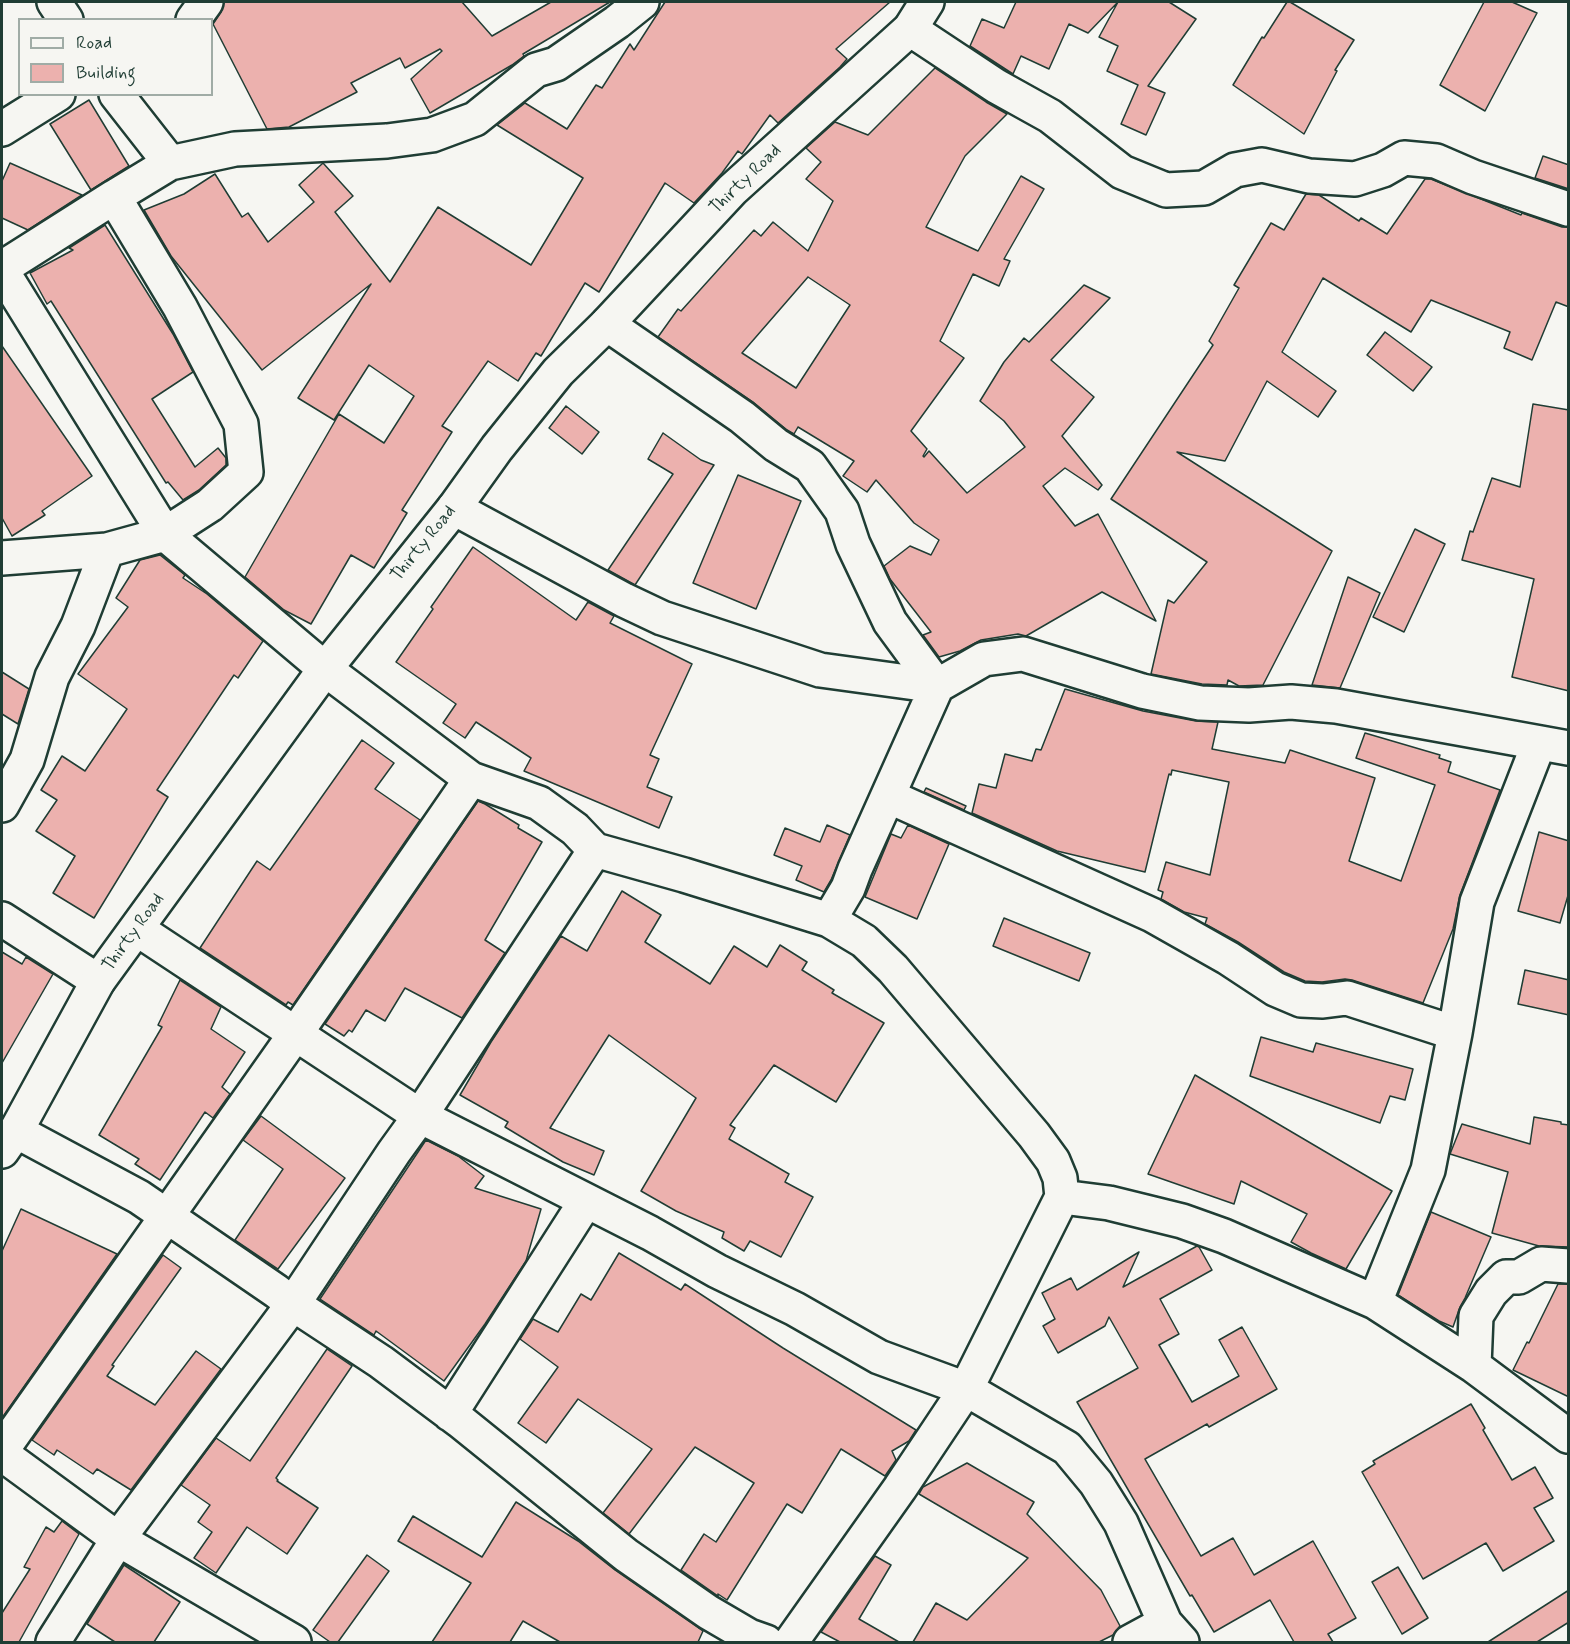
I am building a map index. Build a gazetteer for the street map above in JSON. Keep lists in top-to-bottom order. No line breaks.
{"streets":{"street":["Thirty Road"]},"legend":["Road","Building"]}
